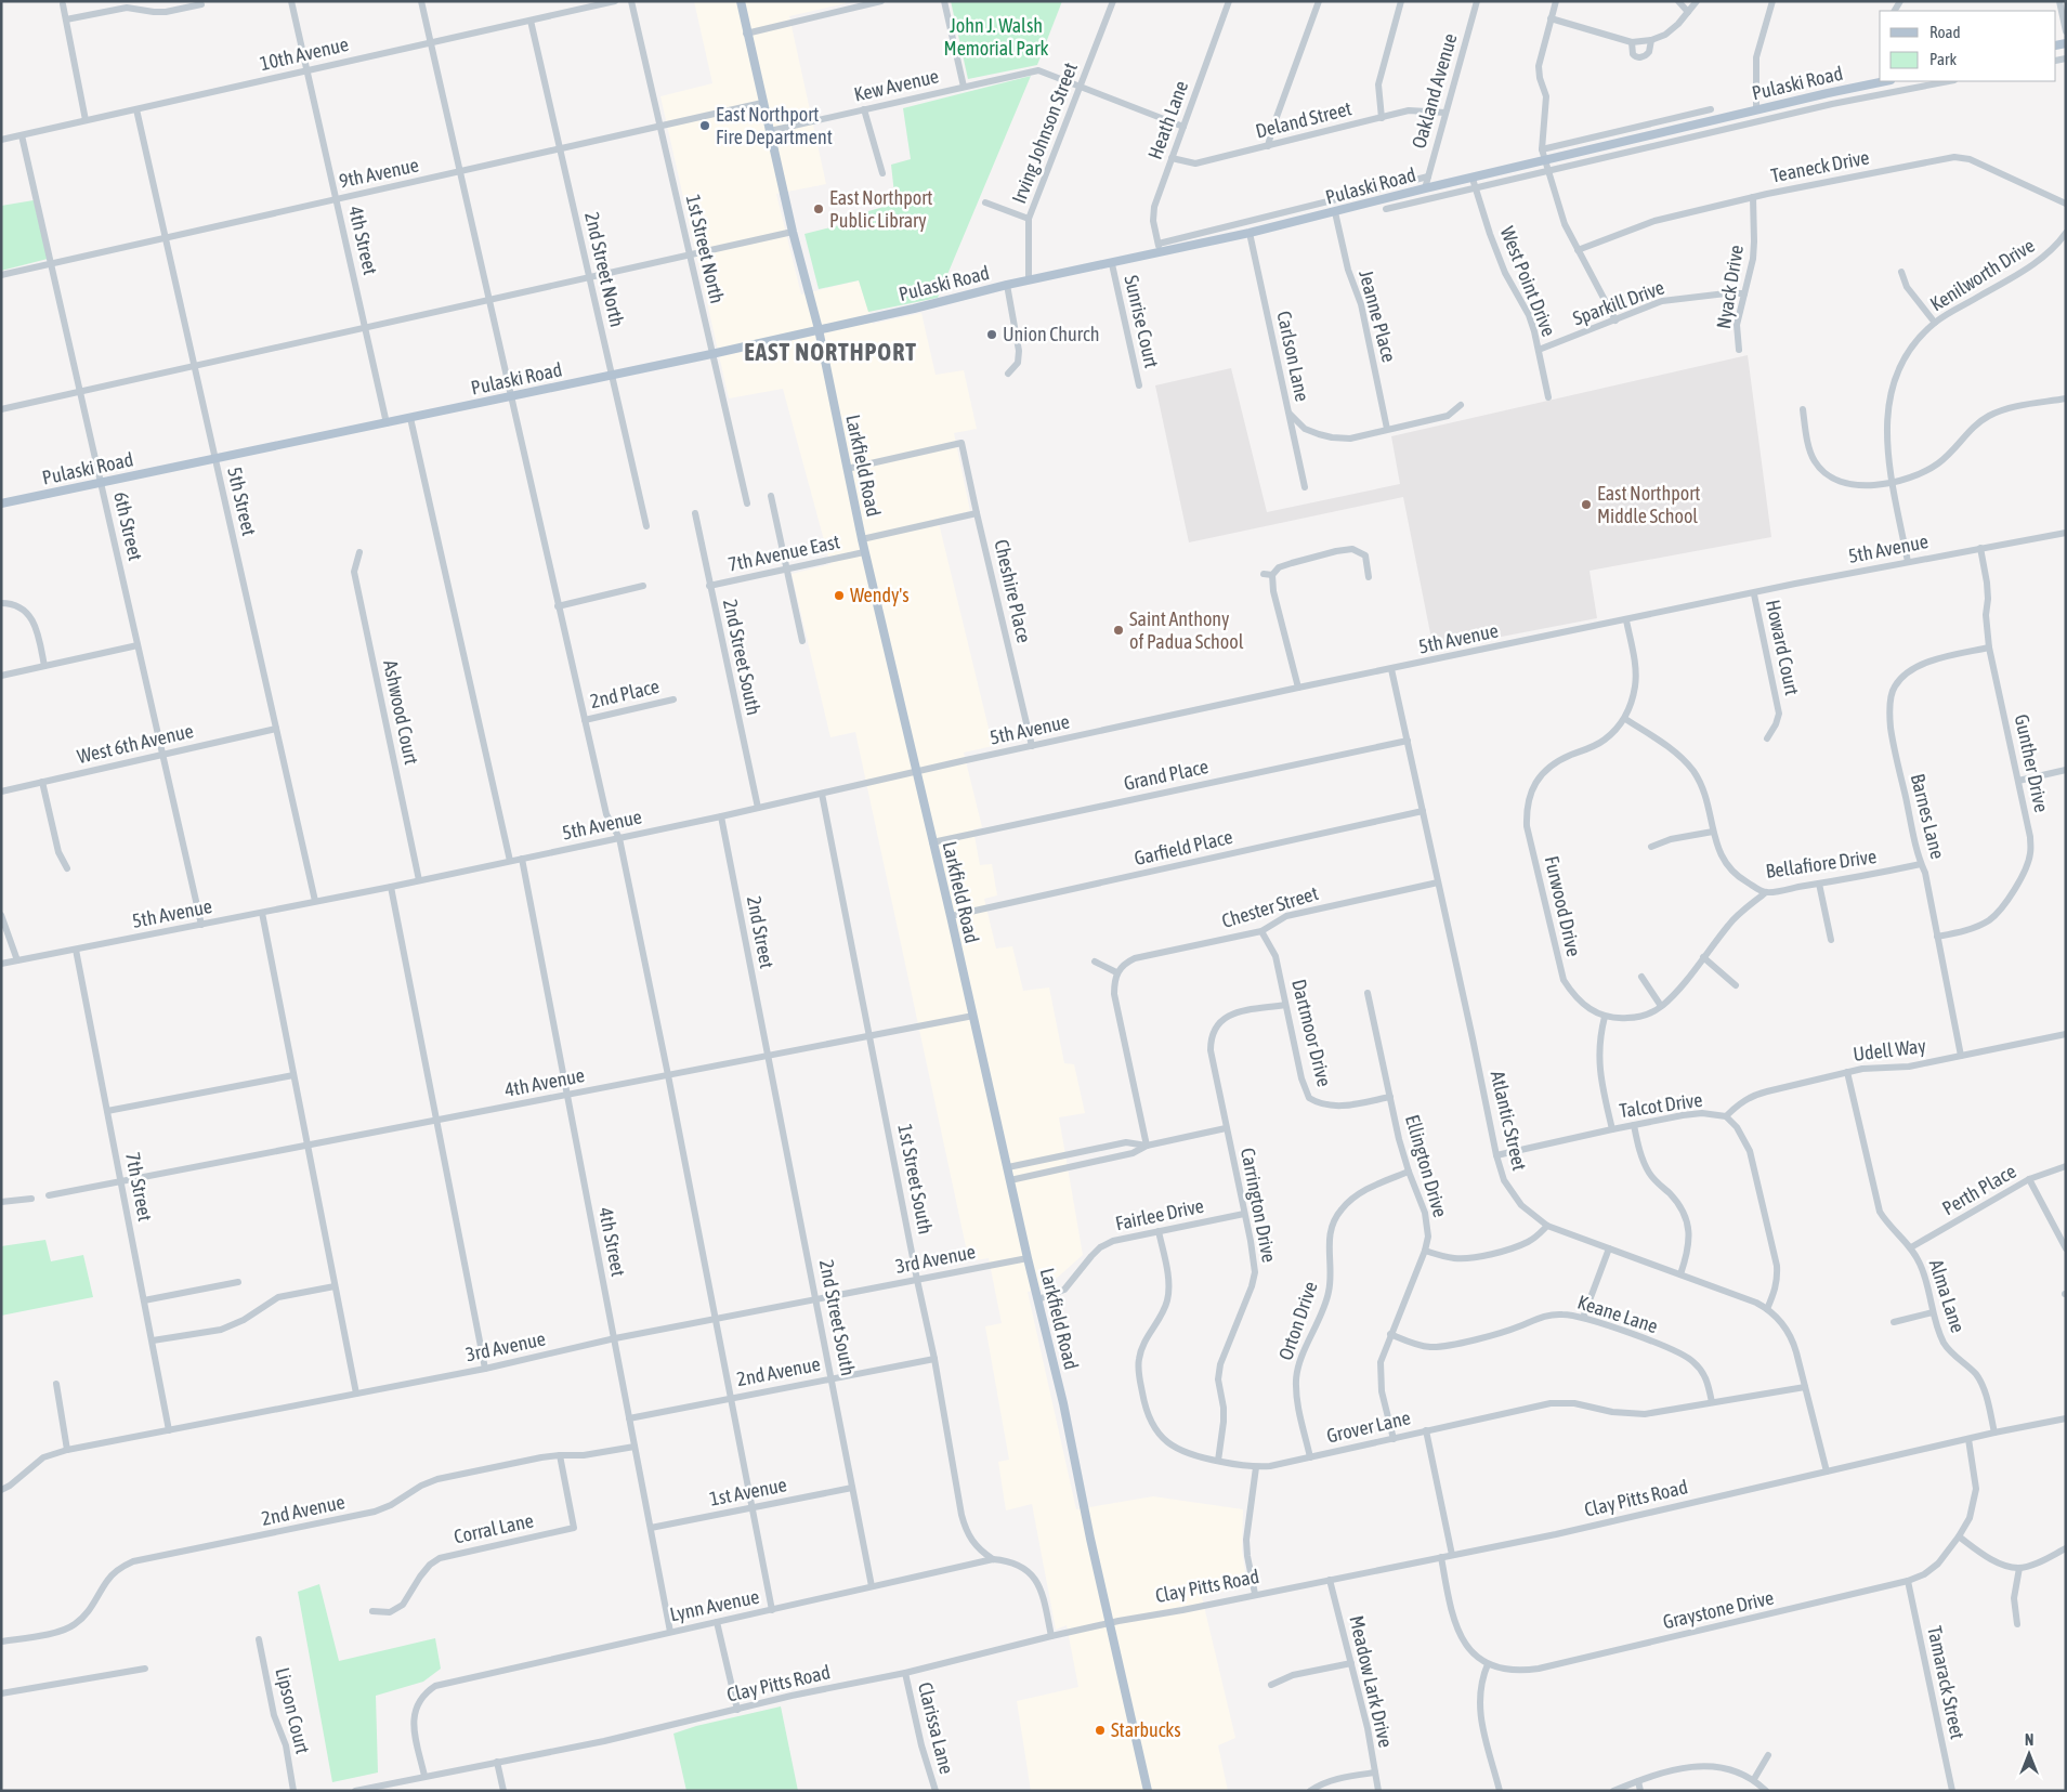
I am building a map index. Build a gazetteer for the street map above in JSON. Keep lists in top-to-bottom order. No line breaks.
{"streets":{"main road":["Pulaski Road","Larkfield Road"],"street":["10th Avenue","Kew Avenue","Oakland Avenue","Heath Lane","Deland Street","Irving Johnson Street","Teaneck Drive","9th Avenue","4th Street","1st Street North","2nd Street North","Kenilworth Drive","West Point Drive","Nyack Drive","Sparkill Drive","Jeanne Place","Sunrise Court","Carlson Lane","5th Street","6th Street","5th Avenue","7th Avenue East","Cheshire Place","Howard Court","2nd Street South","2nd Place","Ashwood Court","West 6th Avenue","Gunther Drive","Grand Place","Barnes Lane","Garfield Place","Bellafiore Drive","Furwood Drive","Chester Street","2nd Street","Dartmoor Drive","Udell Way","4th Avenue","Talcot Drive","Atlantic Street","Ellington Drive","1st Street South","7th Street","Perth Place","Carrington Drive","Fairlee Drive","3rd Avenue","Alma Lane","Keane Lane","Orton Drive","2nd Avenue","Grover Lane","1st Avenue","Clay Pitts Road","Corral Lane","Lynn Avenue","Graystone Drive","Meadow Lark Drive","Tamarack Street","Lipson Court","Clarissa Lane"]},"crossings":[["10th Avenue","4th Street"],["10th Avenue","2nd Street North"],["10th Avenue","5th Street"],["10th Avenue","6th Street"],["Pulaski Road","Oakland Avenue"],["Pulaski Road","Heath Lane"],["Pulaski Road","Irving Johnson Street"],["Pulaski Road","4th Street"],["Pulaski Road","1st Street North"],["Pulaski Road","2nd Street North"],["Pulaski Road","West Point Drive"],["Pulaski Road","Jeanne Place"],["Pulaski Road","Sunrise Court"],["Pulaski Road","Carlson Lane"],["Pulaski Road","Larkfield Road"],["Pulaski Road","5th Street"],["Pulaski Road","6th Street"],["Kew Avenue","Heath Lane"],["Kew Avenue","Irving Johnson Street"],["Kew Avenue","Larkfield Road"],["Oakland Avenue","Deland Street"],["Heath Lane","Deland Street"],["Teaneck Drive","Nyack Drive"],["9th Avenue","4th Street"],["9th Avenue","1st Street North"],["9th Avenue","2nd Street North"],["9th Avenue","Larkfield Road"],["9th Avenue","5th Street"],["9th Avenue","6th Street"],["4th Street","5th Avenue"],["4th Street","4th Avenue"],["4th Street","3rd Avenue"],["4th Street","2nd Avenue"],["4th Street","1st Avenue"],["4th Street","Lynn Avenue"],["Kenilworth Drive","5th Avenue"],["West Point Drive","Sparkill Drive"],["Nyack Drive","Sparkill Drive"],["Larkfield Road","5th Avenue"],["Larkfield Road","7th Avenue East"],["Larkfield Road","Cheshire Place"],["Larkfield Road","Grand Place"],["Larkfield Road","Garfield Place"],["Larkfield Road","4th Avenue"],["Larkfield Road","Fairlee Drive"],["Larkfield Road","3rd Avenue"],["Larkfield Road","Clay Pitts Road"],["5th Street","5th Avenue"],["5th Street","West 6th Avenue"],["6th Street","5th Avenue"],["6th Street","West 6th Avenue"],["5th Avenue","Cheshire Place"],["5th Avenue","Howard Court"],["5th Avenue","2nd Street South"],["5th Avenue","Ashwood Court"],["5th Avenue","Gunther Drive"],["5th Avenue","Furwood Drive"],["5th Avenue","2nd Street"],["5th Avenue","Atlantic Street"],["5th Avenue","1st Street South"],["5th Avenue","7th Street"],["7th Avenue East","2nd Street South"],["2nd Street South","2nd Street"],["2nd Street South","4th Avenue"],["2nd Street South","3rd Avenue"],["2nd Street South","2nd Avenue"],["2nd Street South","1st Avenue"],["2nd Street South","Lynn Avenue"],["Gunther Drive","Barnes Lane"],["Grand Place","Atlantic Street"],["Barnes Lane","Bellafiore Drive"],["Barnes Lane","Udell Way"],["Garfield Place","Atlantic Street"],["Bellafiore Drive","Furwood Drive"],["Chester Street","Dartmoor Drive"],["Chester Street","Atlantic Street"],["2nd Street","4th Avenue"],["Dartmoor Drive","Ellington Drive"],["Dartmoor Drive","Carrington Drive"],["Udell Way","Talcot Drive"],["Udell Way","Alma Lane"],["4th Avenue","1st Street South"],["4th Avenue","7th Street"],["Talcot Drive","Atlantic Street"],["Atlantic Street","Grover Lane"],["Atlantic Street","Clay Pitts Road"],["Ellington Drive","Keane Lane"],["Ellington Drive","Orton Drive"],["Ellington Drive","Grover Lane"],["1st Street South","3rd Avenue"],["1st Street South","2nd Avenue"],["1st Street South","Lynn Avenue"],["7th Street","3rd Avenue"],["Perth Place","Alma Lane"],["Carrington Drive","Fairlee Drive"],["Carrington Drive","Grover Lane"],["Fairlee Drive","Grover Lane"],["Alma Lane","Clay Pitts Road"],["Keane Lane","Grover Lane"],["Orton Drive","Grover Lane"],["2nd Avenue","Corral Lane"],["Clay Pitts Road","Lynn Avenue"],["Clay Pitts Road","Graystone Drive"],["Clay Pitts Road","Meadow Lark Drive"],["Clay Pitts Road","Clarissa Lane"],["Graystone Drive","Tamarack Street"]],"districts":["EAST NORTHPORT"],"parks":["John J. Walsh Memorial Park"],"places":["East Northport Fire Department","East Northport Public Library","Union Church","East Northport Middle School","Wendy's","Saint Anthony of Padua School","Starbucks"],"legend":["Road","Park"],"north":"top"}
